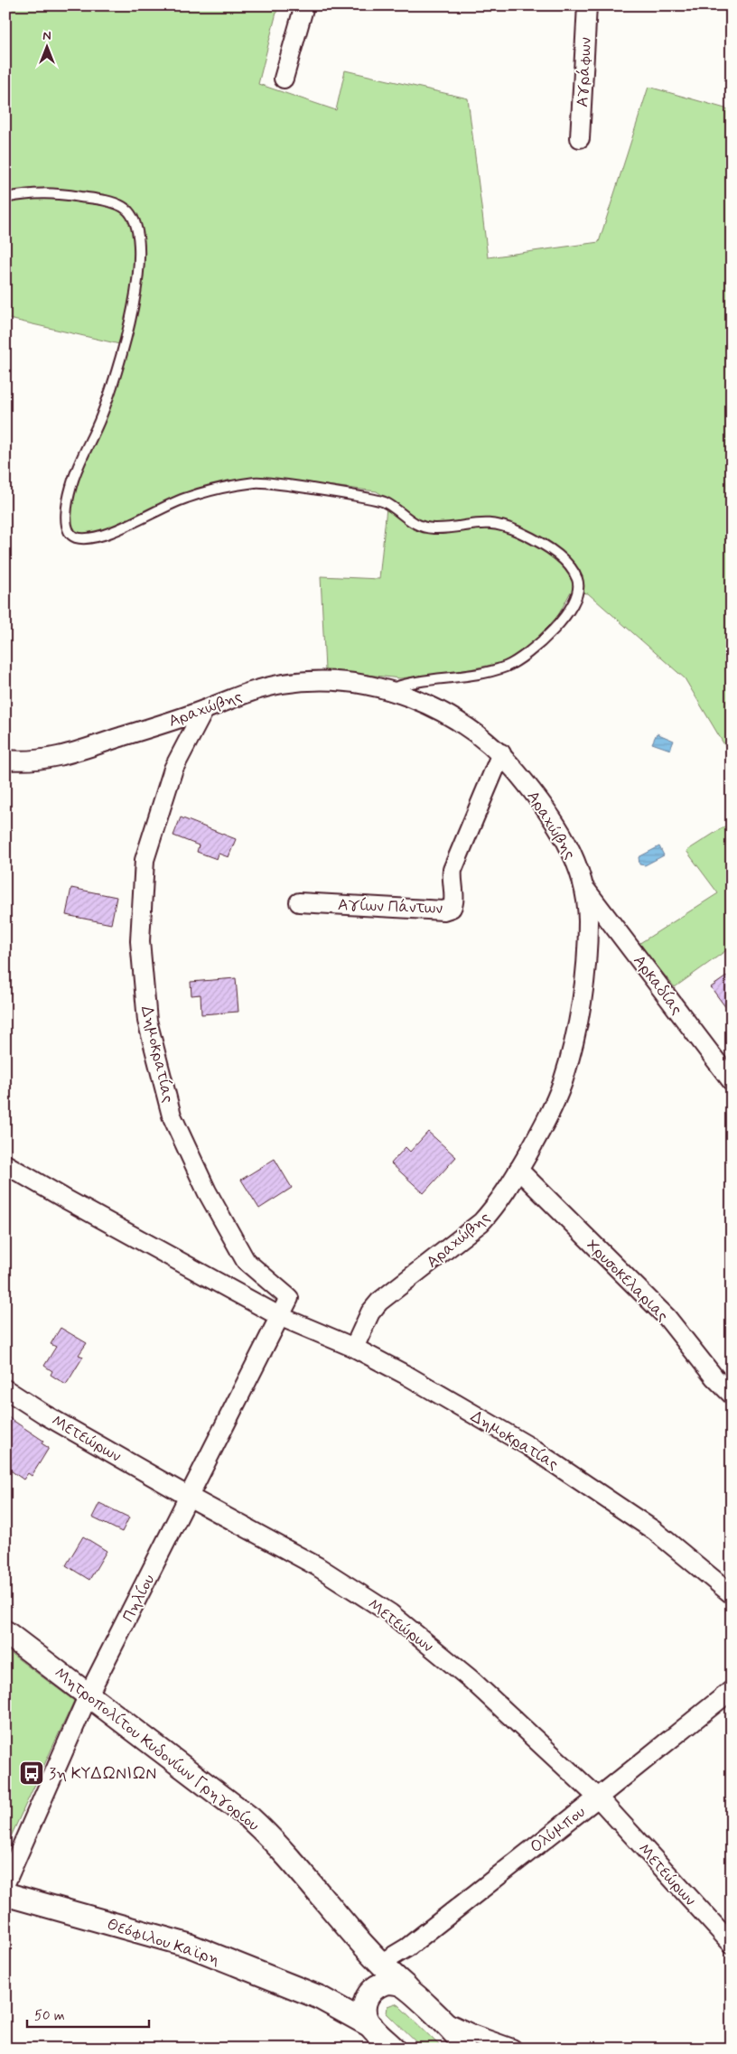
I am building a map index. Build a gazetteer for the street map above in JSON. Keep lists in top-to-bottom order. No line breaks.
{"streets":{"street":["Αγράφων","Αραχώβης","Αγίων Πάντων","Αρκαδίας","Δημοκρατίας","Χρυσοκελαριας","Μετεώρων","Πηλίου","Μητροπολίτου Κυδονίων Γρηγορίου","Ολύμπου","Θεόφιλου Καϊρη"]},"crossings":[["Αραχώβης","Αγίων Πάντων"],["Αραχώβης","Αρκαδίας"],["Αραχώβης","Δημοκρατίας"],["Αραχώβης","Χρυσοκελαριας"],["Δημοκρατίας","Πηλίου"],["Μετεώρων","Πηλίου"],["Μετεώρων","Ολύμπου"],["Πηλίου","Μητροπολίτου Κυδονίων Γρηγορίου"],["Μητροπολίτου Κυδονίων Γρηγορίου","Ολύμπου"],["Μητροπολίτου Κυδονίων Γρηγορίου","Θεόφιλου Καϊρη"]],"places":{"bus stop":["3η ΚΥΔΩΝΙΩΝ"]},"scale_bar":"50 m","north":"top"}
